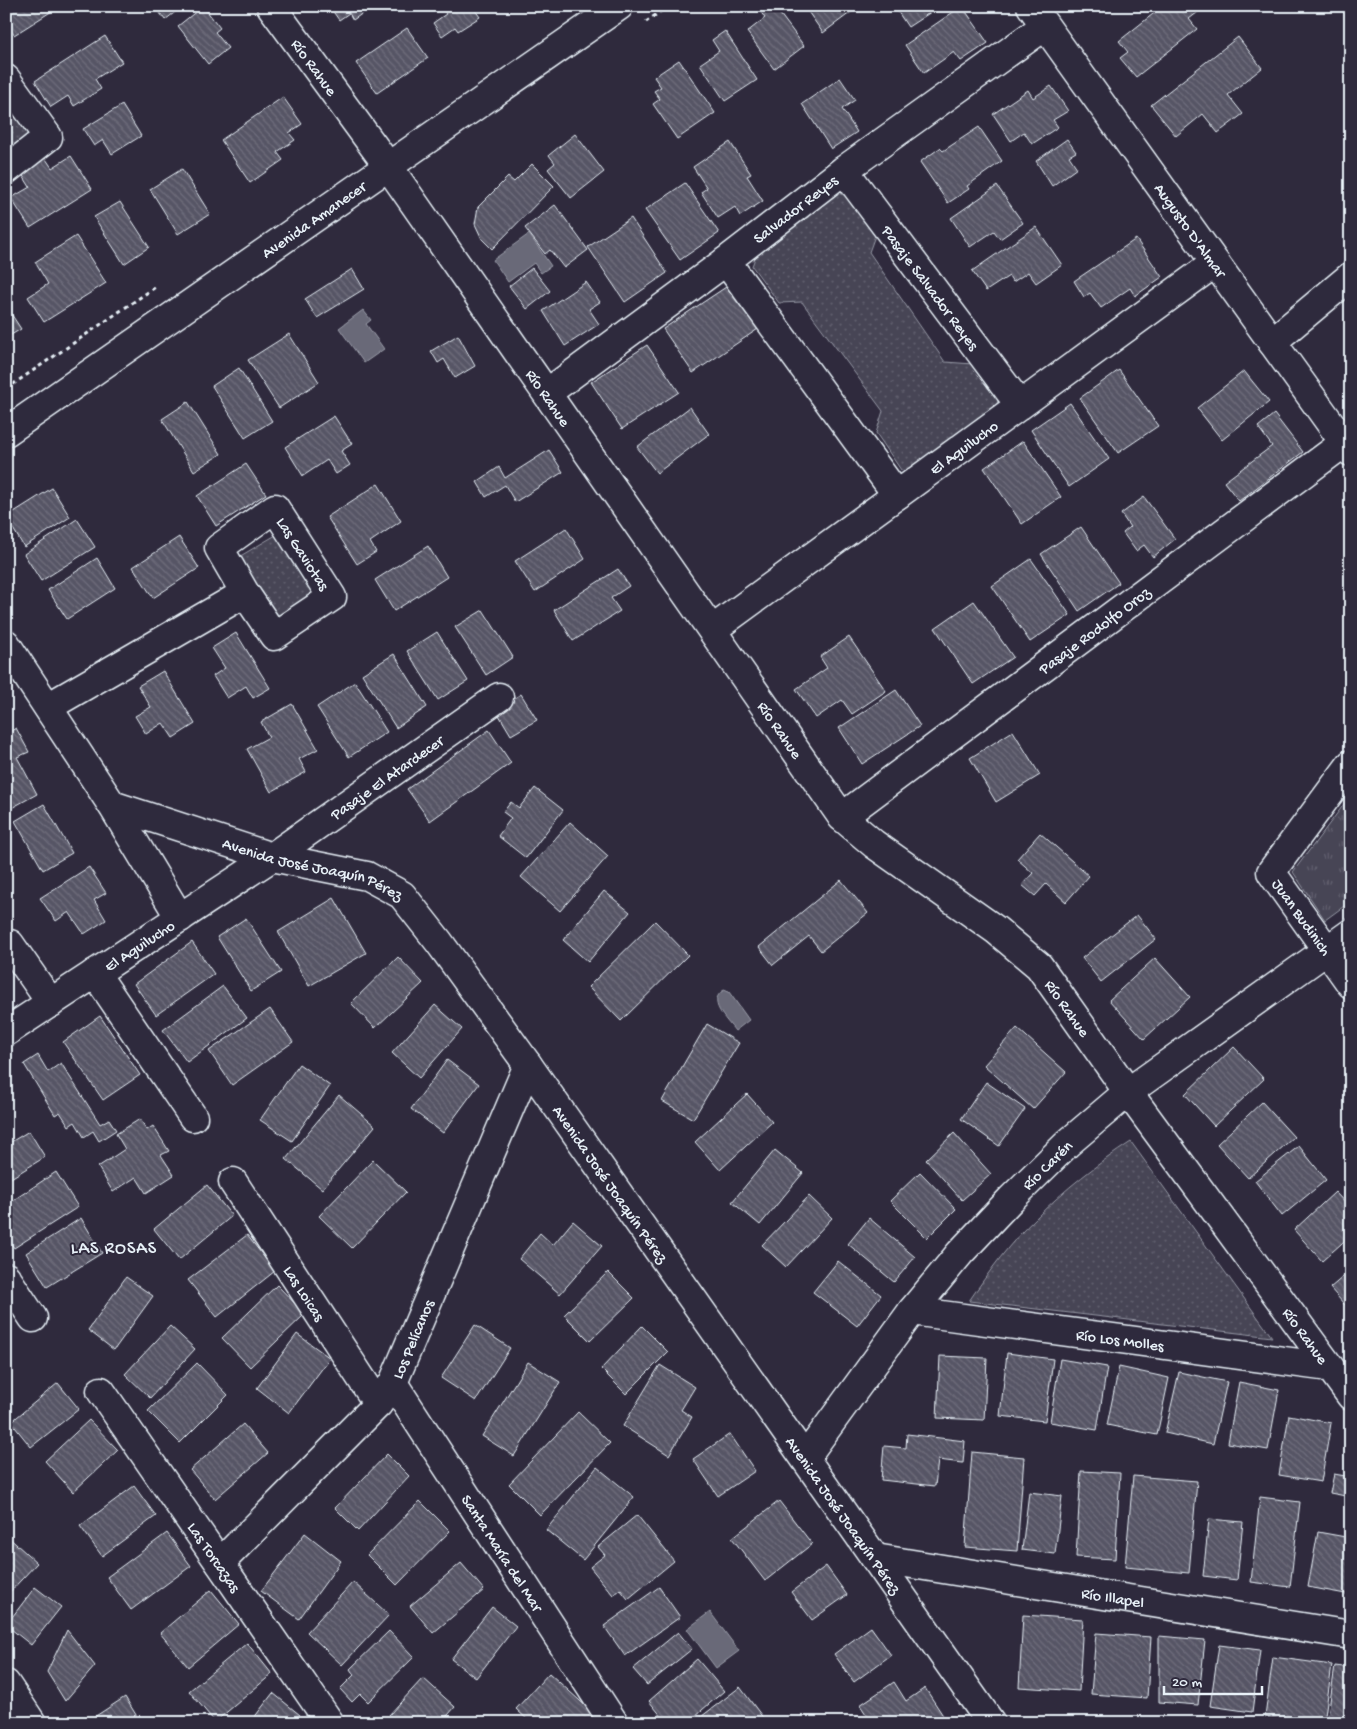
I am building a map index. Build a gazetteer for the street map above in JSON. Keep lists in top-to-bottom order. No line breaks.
{"streets":{"street":["Río Rahue","Salvador Reyes","Avenida Amanecer","Augusto D'Almar","Pasaje Salvador Reyes","El Aguilucho","Las Gaviotas","Pasaje Rodolfo Oroz","Pasaje El Atardecer","Avenida José Joaquín Pérez","Juan Budinich","Río Carén","Las Loicas","Los Pelícanos","Río Los Molles","Santa María del Mar","Las Torcazas","Río Illapel"]},"crossings":[["Río Rahue","Salvador Reyes"],["Río Rahue","Avenida Amanecer"],["Río Rahue","El Aguilucho"],["Río Rahue","Pasaje Rodolfo Oroz"],["Río Rahue","Río Carén"],["Río Rahue","Río Los Molles"],["Salvador Reyes","Augusto D'Almar"],["Salvador Reyes","Pasaje Salvador Reyes"],["Augusto D'Almar","El Aguilucho"],["Augusto D'Almar","Pasaje Rodolfo Oroz"],["Pasaje Salvador Reyes","El Aguilucho"],["El Aguilucho","Pasaje El Atardecer"],["El Aguilucho","Avenida José Joaquín Pérez"],["Pasaje El Atardecer","Avenida José Joaquín Pérez"],["Avenida José Joaquín Pérez","Río Carén"],["Avenida José Joaquín Pérez","Los Pelícanos"],["Avenida José Joaquín Pérez","Río Illapel"],["Juan Budinich","Río Carén"],["Río Carén","Río Los Molles"],["Las Loicas","Los Pelícanos"],["Las Loicas","Santa María del Mar"],["Los Pelícanos","Santa María del Mar"],["Los Pelícanos","Las Torcazas"]],"districts":["LAS ROSAS"],"scale_bar":"20 m"}
